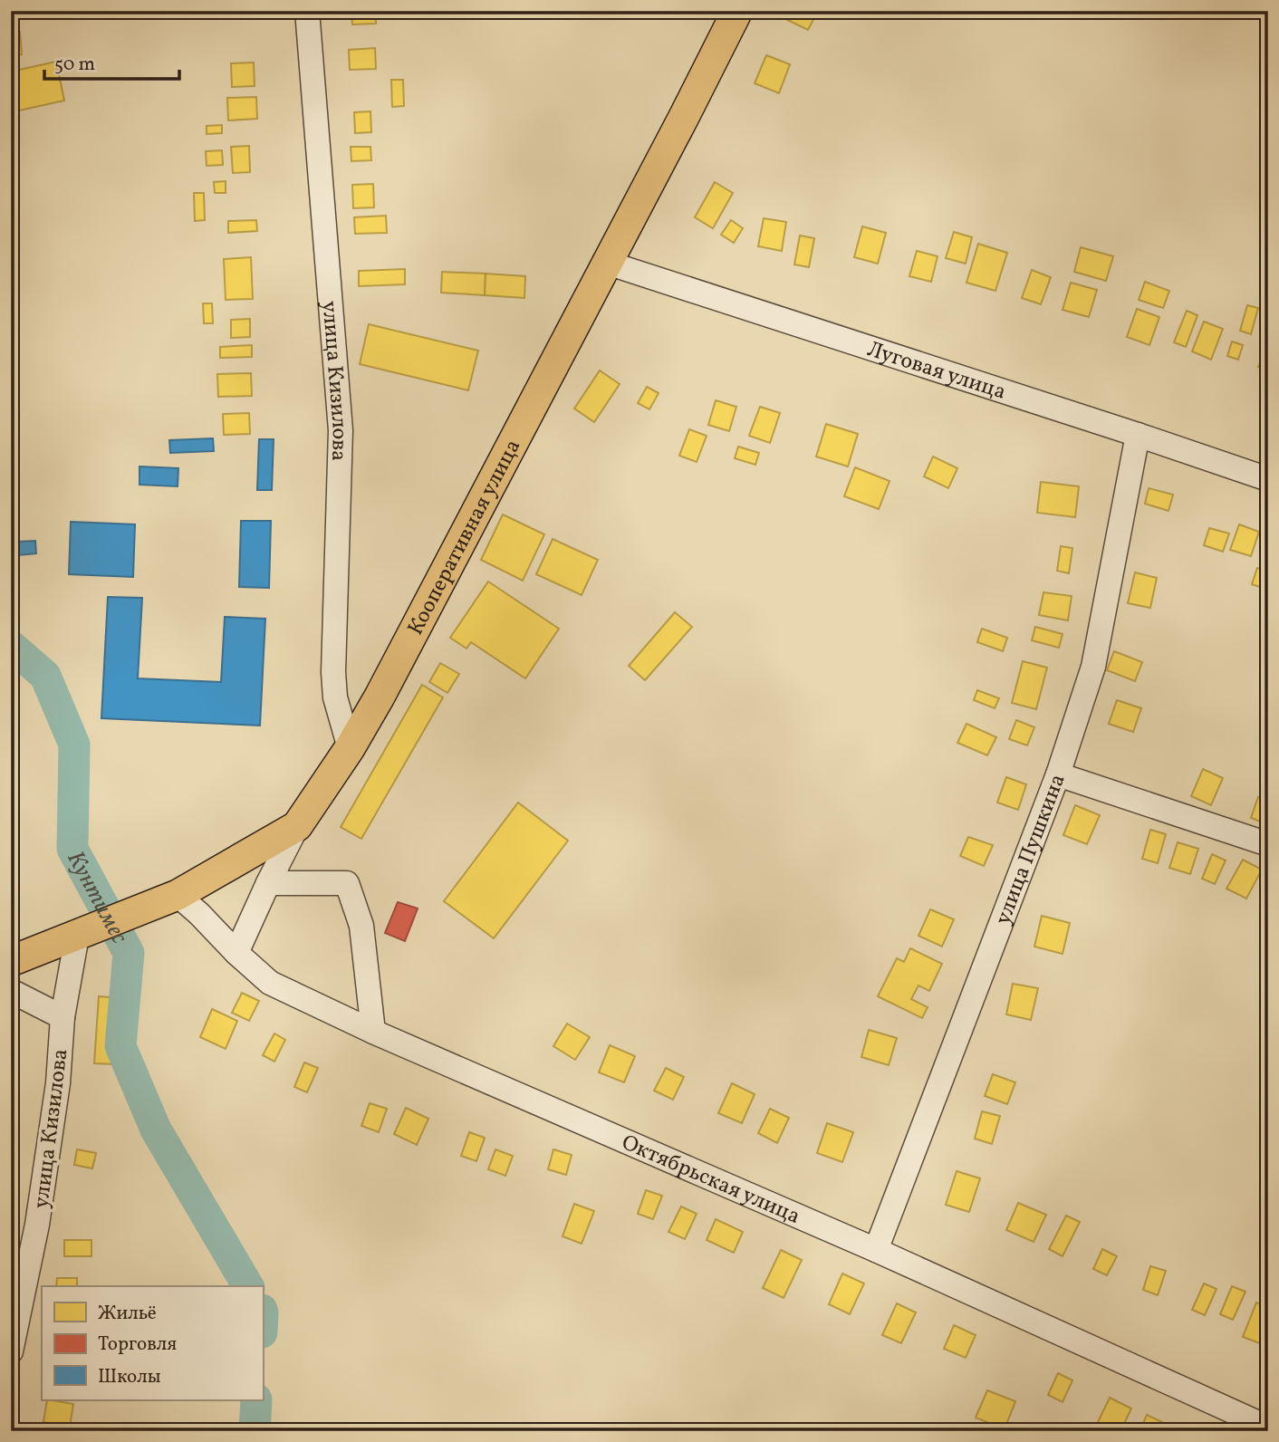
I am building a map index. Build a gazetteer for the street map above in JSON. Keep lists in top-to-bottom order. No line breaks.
{"streets":{"main road":["Кооперативная улица"],"street":["Луговая улица","улица Кизилова","улица Пушкина","Октябрьская улица"]},"crossings":[["Луговая улица","Кооперативная улица"],["Луговая улица","улица Пушкина"],["улица Кизилова","Кооперативная улица"],["Кооперативная улица","Октябрьская улица"],["улица Пушкина","Октябрьская улица"]],"water":["Кунтимес"],"legend":["Жильё","Торговля","Школы"],"scale_bar":"50 m"}
